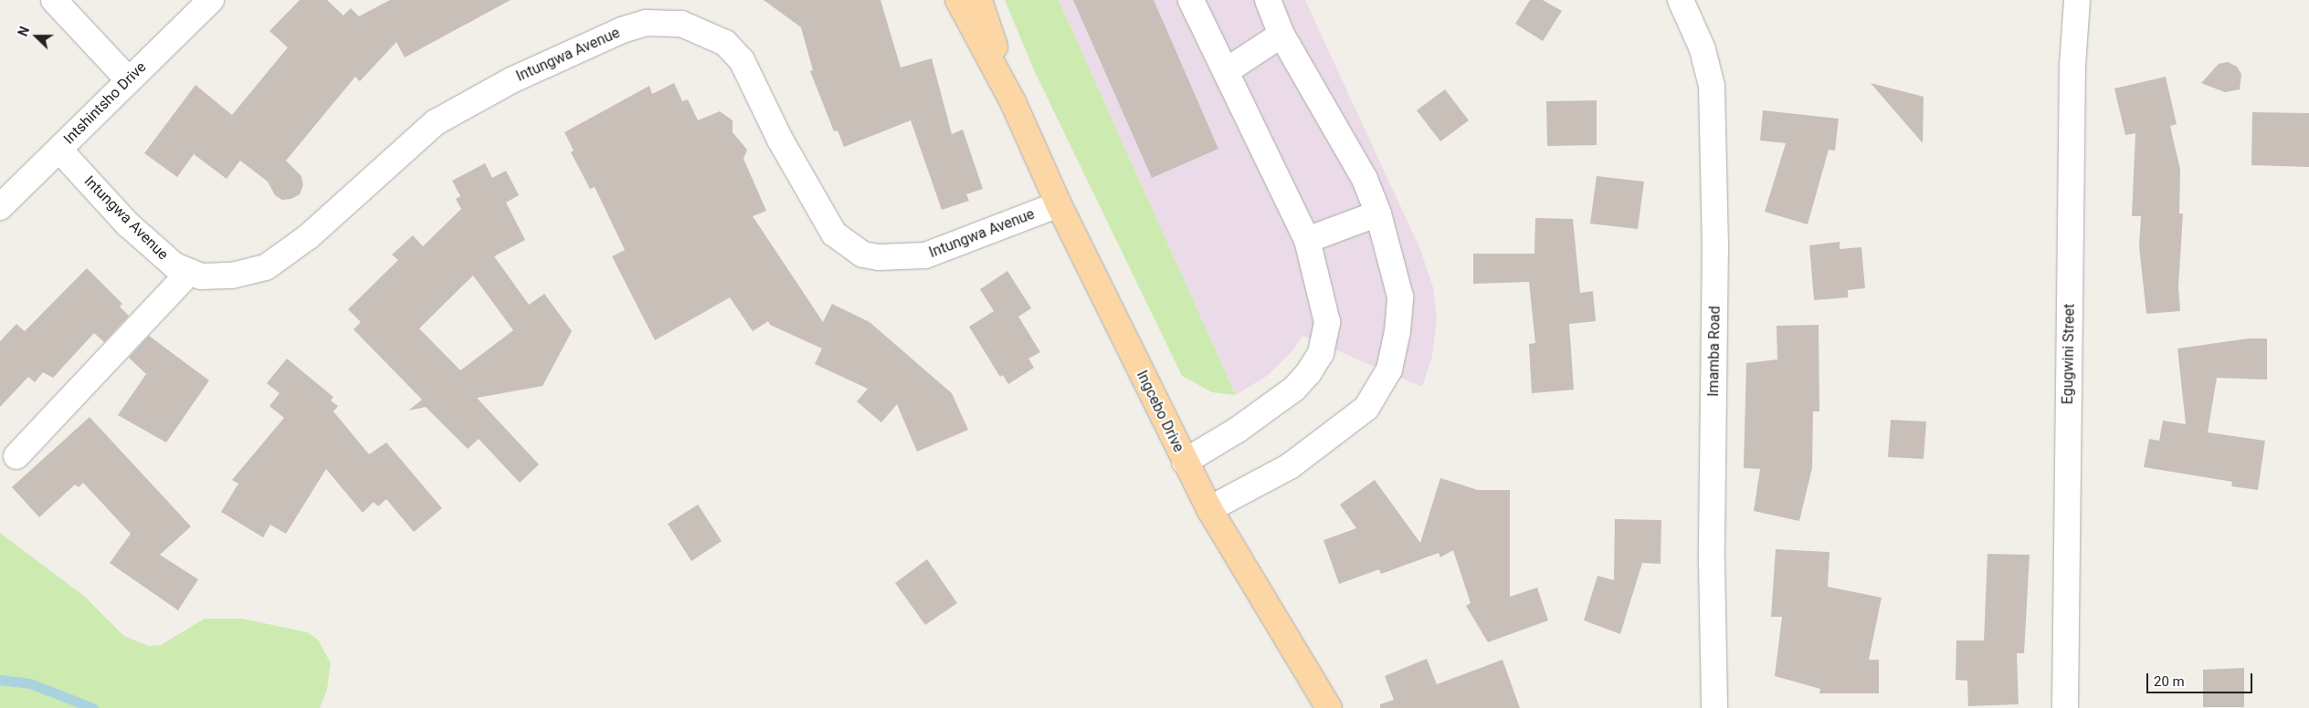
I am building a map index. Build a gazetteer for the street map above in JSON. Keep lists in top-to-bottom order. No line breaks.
{"streets":{"main road":["Ingcebo Drive"],"street":["Intungwa Avenue","Intshintsho Drive","Imamba Road","Egugwini Street"]},"crossings":[["Intungwa Avenue","Intshintsho Drive"],["Intungwa Avenue","Ingcebo Drive"]],"scale_bar":"20 m","north":"left"}
